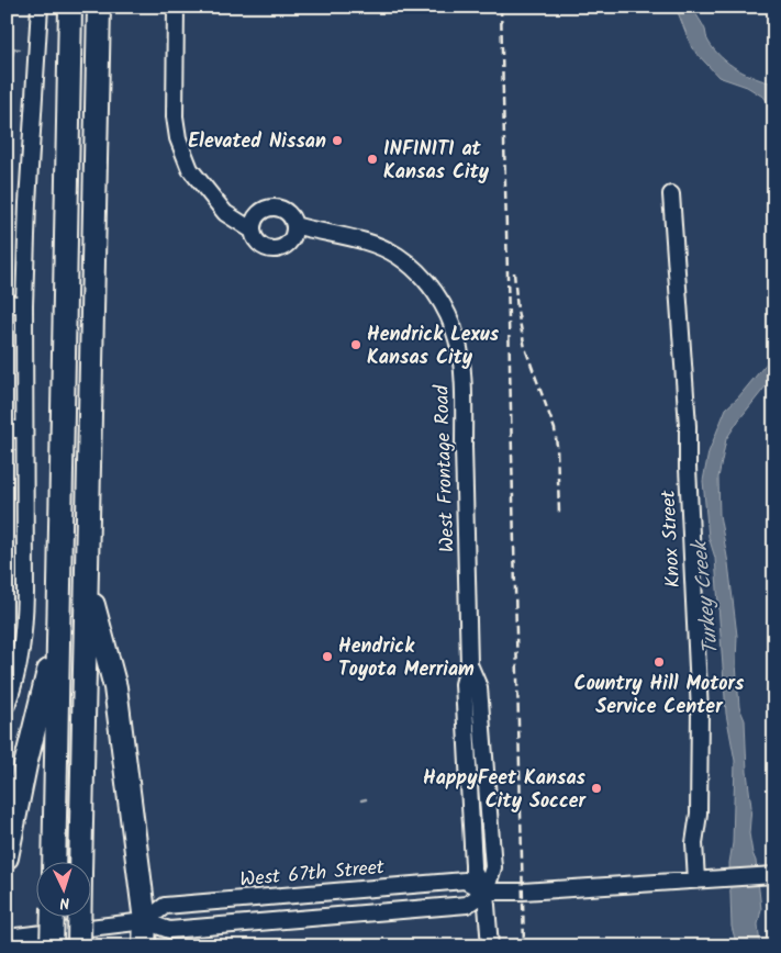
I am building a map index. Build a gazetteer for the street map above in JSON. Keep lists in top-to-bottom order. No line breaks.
{"streets":{"street":["West Frontage Road","Knox Street","West 67th Street"]},"crossings":[["West Frontage Road","West 67th Street"],["Knox Street","West 67th Street"]],"water":["Turkey Creek"],"places":["Elevated Nissan","INFINITI at Kansas City","Hendrick Lexus Kansas City","Hendrick Toyota Merriam","Country Hill Motors Service Center","HappyFeet Kansas City Soccer"],"north":"bottom"}
